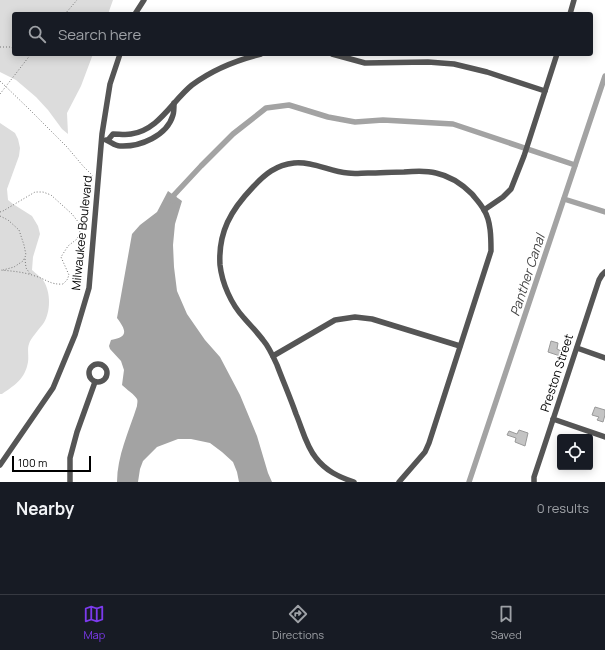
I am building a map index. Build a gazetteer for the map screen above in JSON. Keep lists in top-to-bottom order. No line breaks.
{"streets":{"street":["Milwaukee Boulevard","Preston Street"]},"water":["Panther Canal"],"scale_bar":"100 m","page":{"search":"Search here","scale":"100 m","heading":["Nearby","0 results"],"nav":["Map","Directions","Saved"]}}
